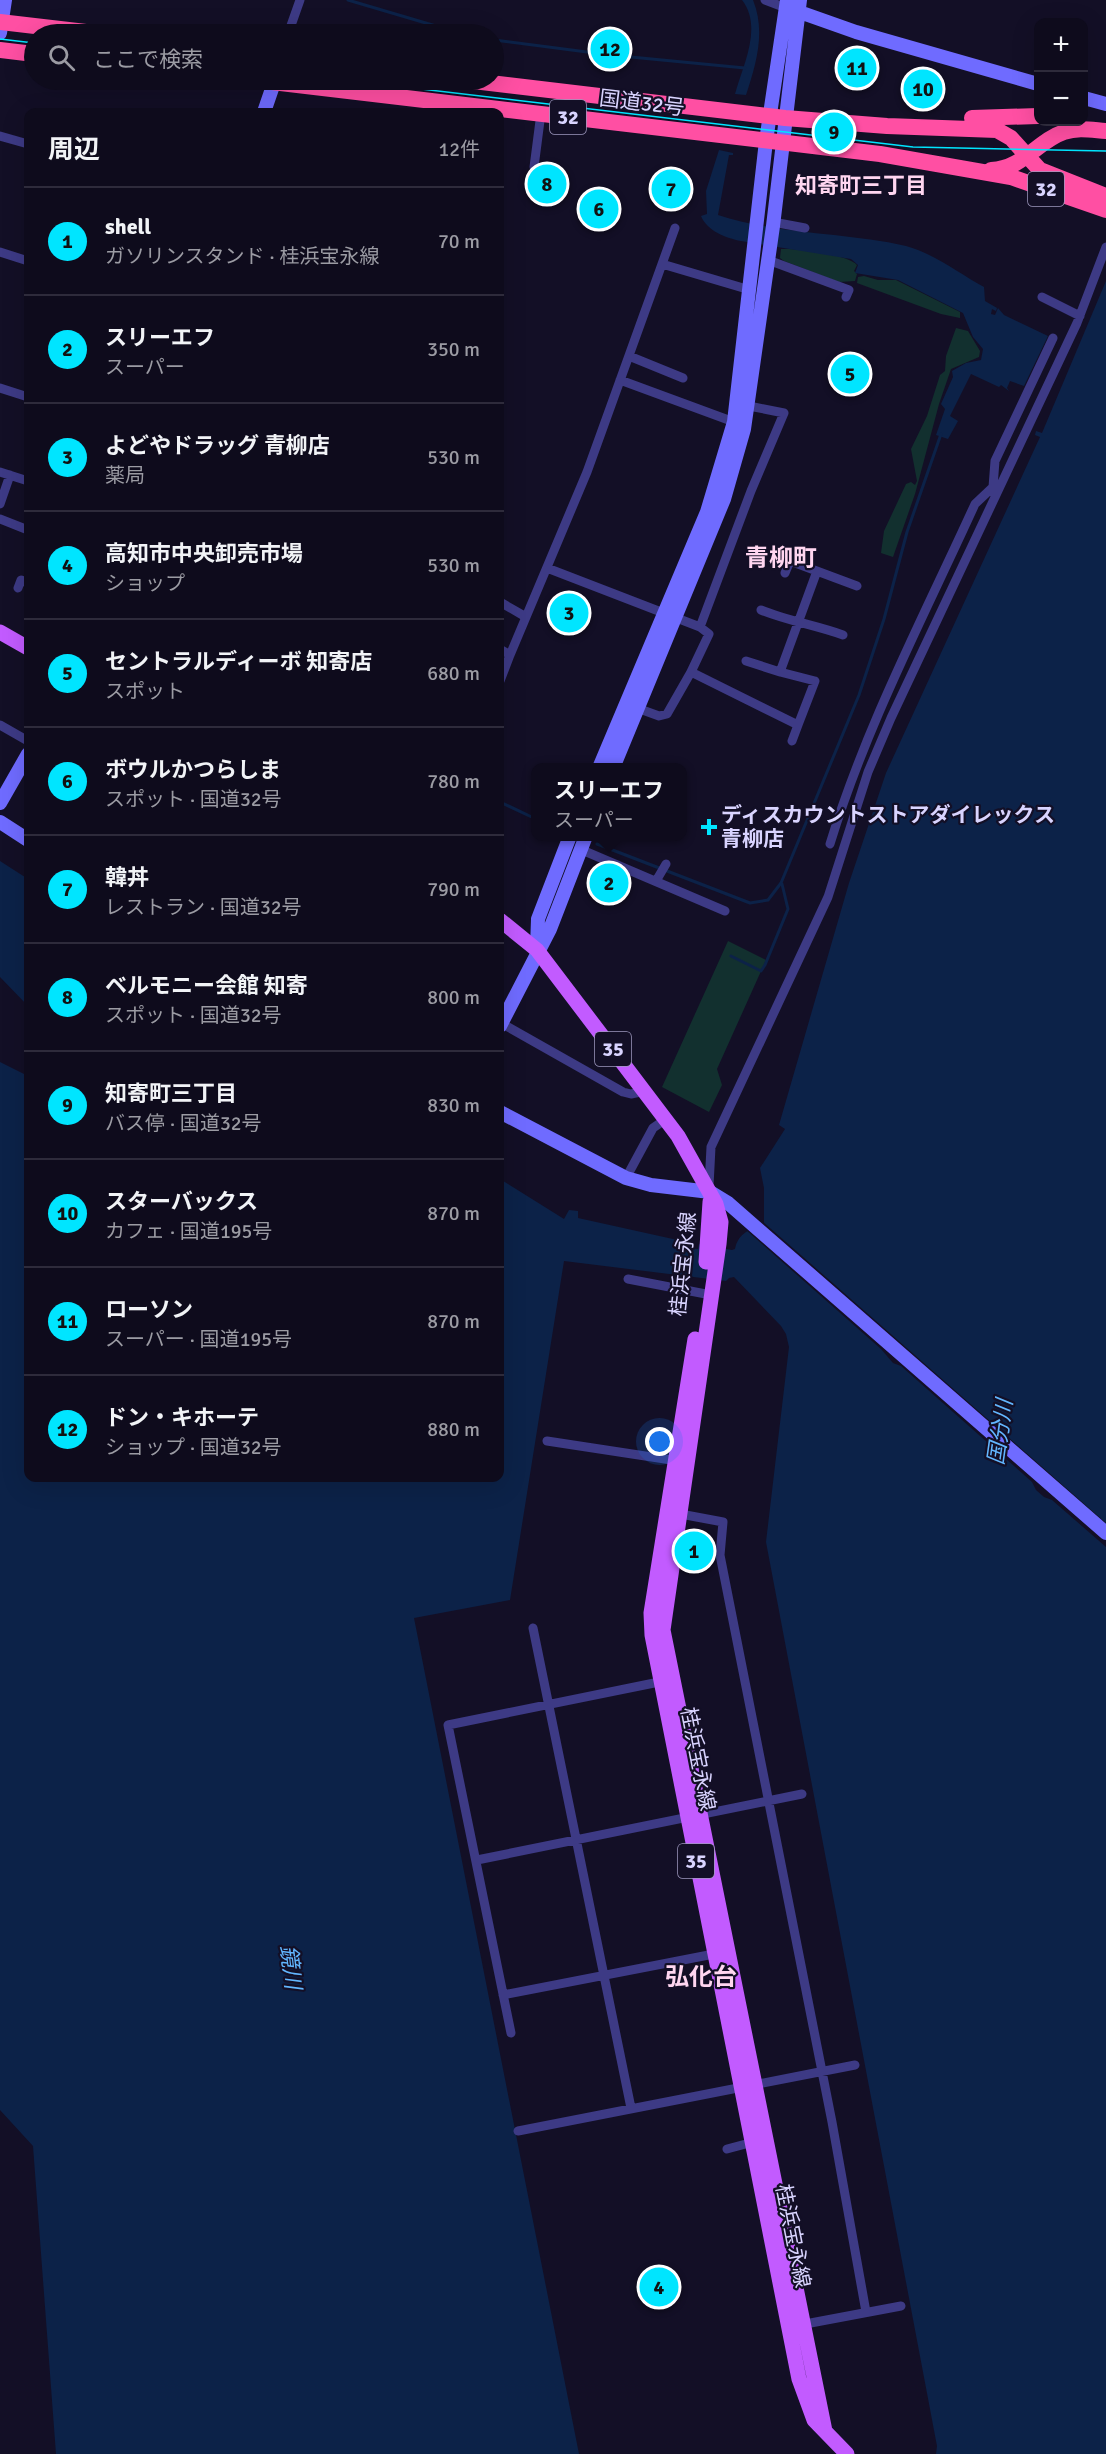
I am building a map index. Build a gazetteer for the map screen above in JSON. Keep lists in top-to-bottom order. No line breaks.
{"streets":{"highway":["国道32号","32"],"main road":["35","桂浜宝永線"]},"crossings":[["国道32号","32"]],"districts":["知寄町三丁目","青柳町","弘化台"],"water":["国分川","鏡川"],"places":{"health":["ディスカウントストアダイレックス 青柳店"]},"page":{"map_buttons":["+","−"],"search":"ここで検索","pins":["12","11","10","9","8","7","6","5","3","2","1","4"],"heading":["周辺","12件"],"list":[{"mark":"1","name":"shell","note":"ガソリンスタンド · 桂浜宝永線","value":"70 m"},{"mark":"2","name":"スリーエフ","note":"スーパー","value":"350 m"},{"mark":"3","name":"よどやドラッグ 青柳店","note":"薬局","value":"530 m"},{"mark":"4","name":"高知市中央卸売市場","note":"ショップ","value":"530 m"},{"mark":"5","name":"セントラルディーボ 知寄店","note":"スポット","value":"680 m"},{"mark":"6","name":"ボウルかつらしま","note":"スポット · 国道32号","value":"780 m"},{"mark":"7","name":"韓丼","note":"レストラン · 国道32号","value":"790 m"},{"mark":"8","name":"ベルモニー会館 知寄","note":"スポット · 国道32号","value":"800 m"},{"mark":"9","name":"知寄町三丁目","note":"バス停 · 国道32号","value":"830 m"},{"mark":"10","name":"スターバックス","note":"カフェ · 国道195号","value":"870 m"},{"mark":"11","name":"ローソン","note":"スーパー · 国道195号","value":"870 m"},{"mark":"12","name":"ドン・キホーテ","note":"ショップ · 国道32号","value":"880 m"}],"popup":["スリーエフ","スーパー"]}}
